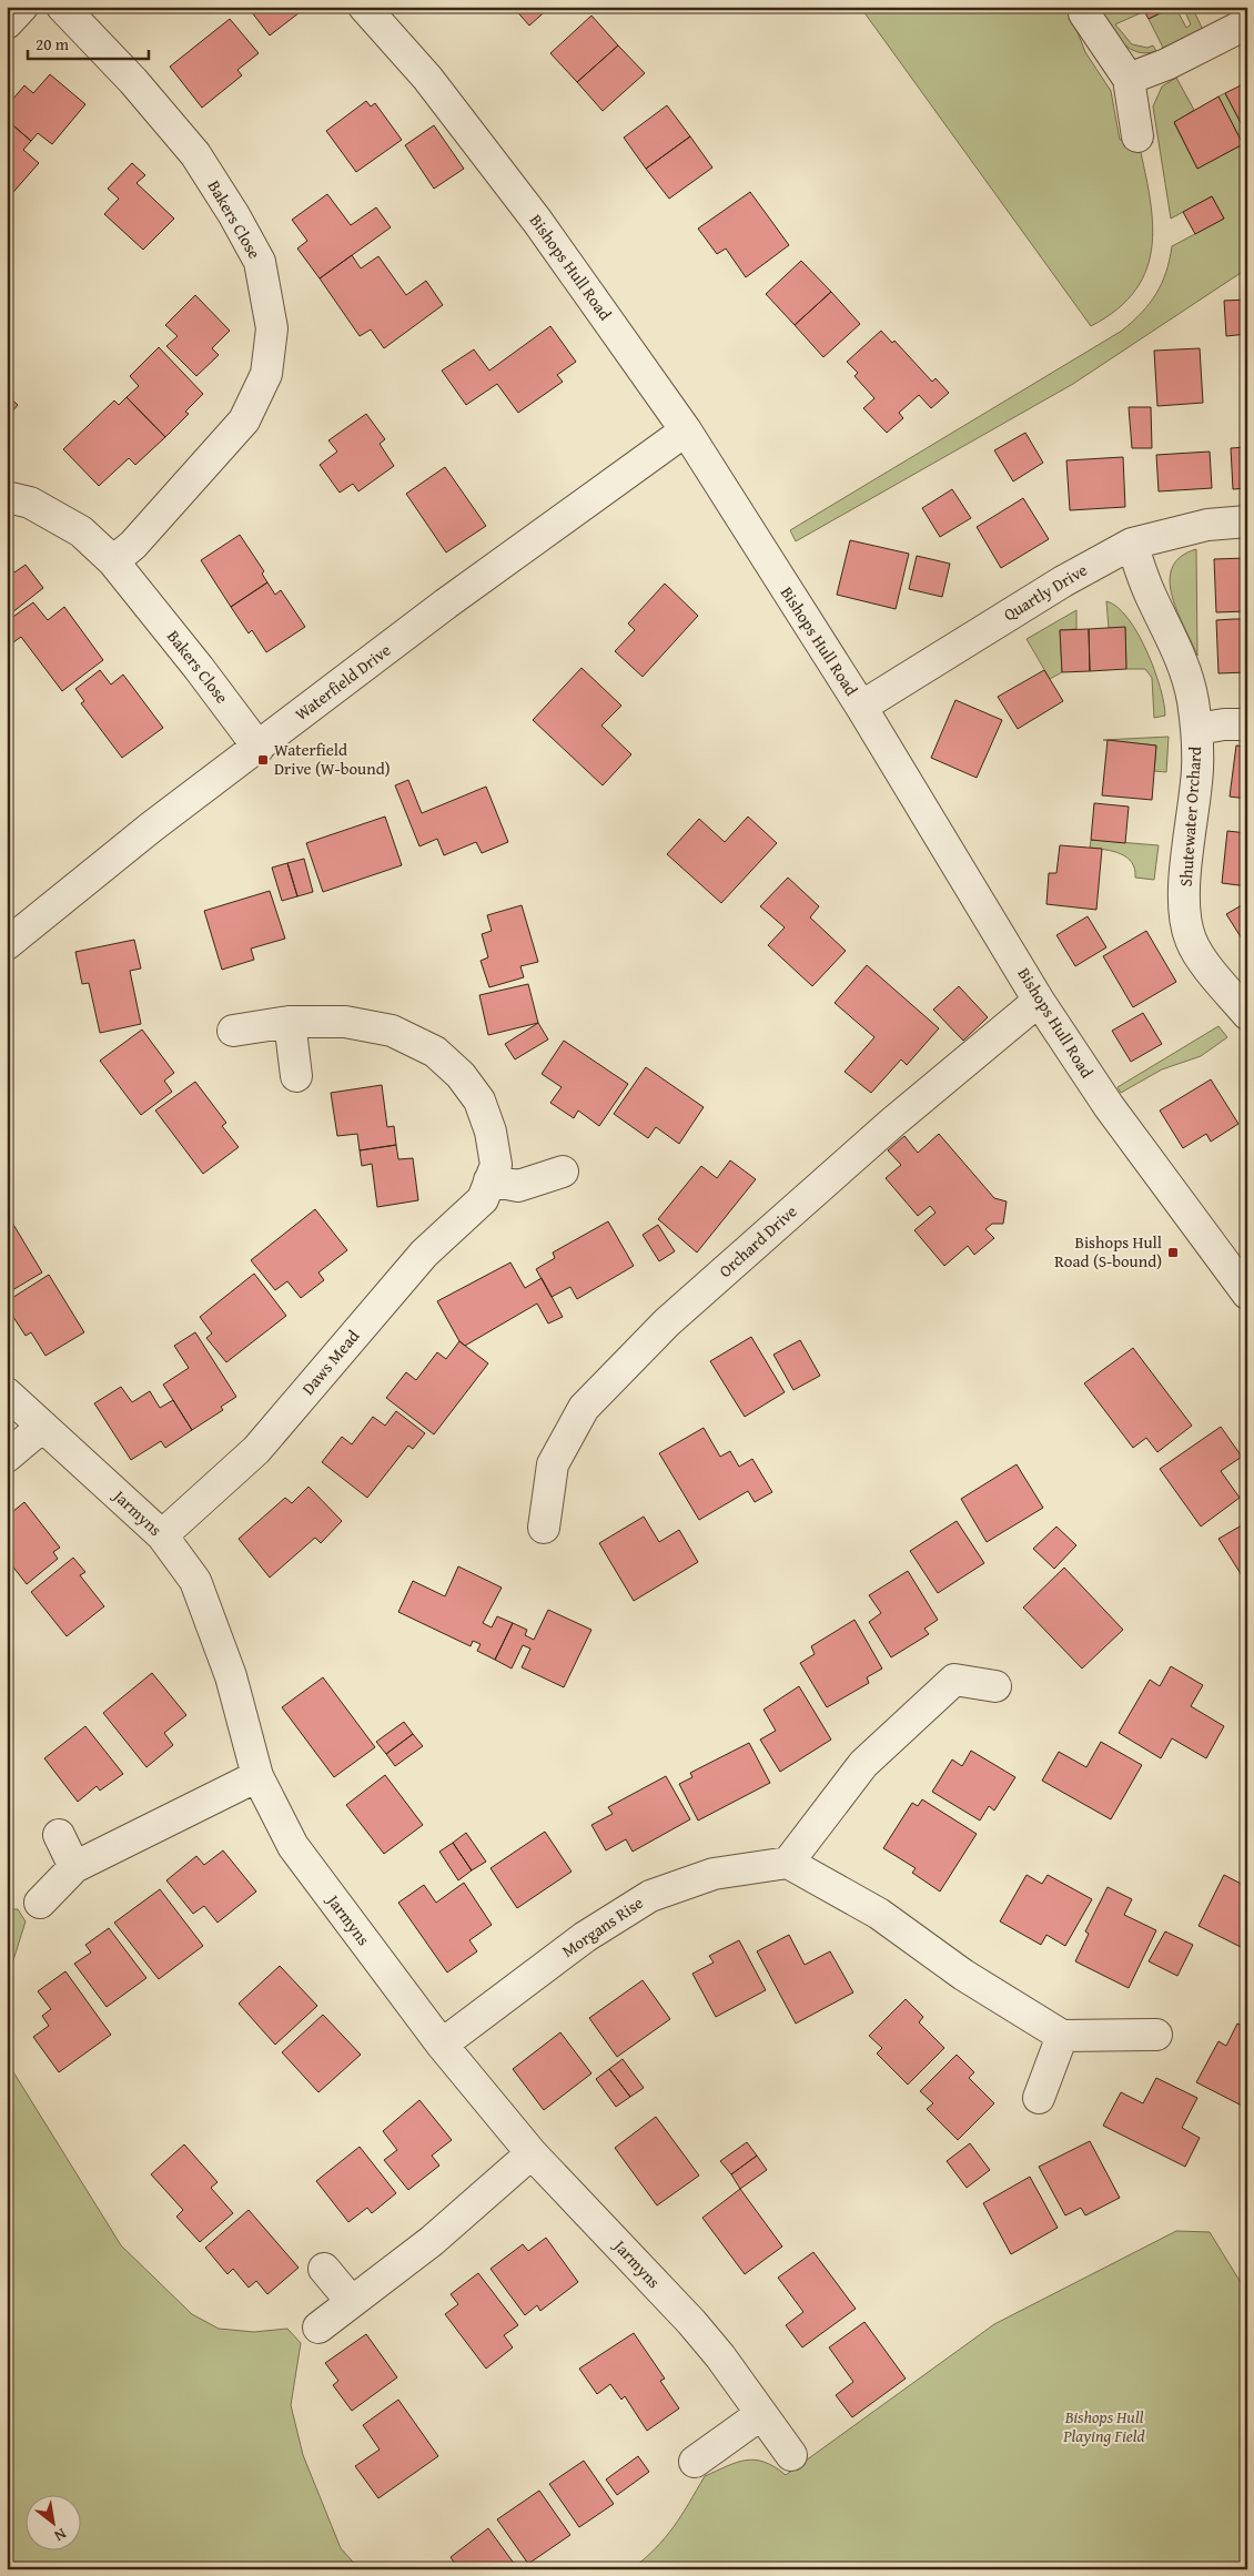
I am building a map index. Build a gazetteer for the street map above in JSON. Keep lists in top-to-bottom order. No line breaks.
{"streets":{"street":["Bakers Close","Bishops Hull Road","Quartly Drive","Waterfield Drive","Shutewater Orchard","Orchard Drive","Daws Mead","Jarmyns","Morgans Rise"]},"crossings":[["Bakers Close","Waterfield Drive"],["Bishops Hull Road","Quartly Drive"],["Bishops Hull Road","Waterfield Drive"],["Bishops Hull Road","Orchard Drive"],["Quartly Drive","Shutewater Orchard"],["Daws Mead","Jarmyns"],["Jarmyns","Morgans Rise"]],"parks":["Bishops Hull Playing Field"],"places":{"transit":["Waterfield Drive (W-bound)","Bishops Hull Road (S-bound)"]},"scale_bar":"20 m","north":"bottom right"}
